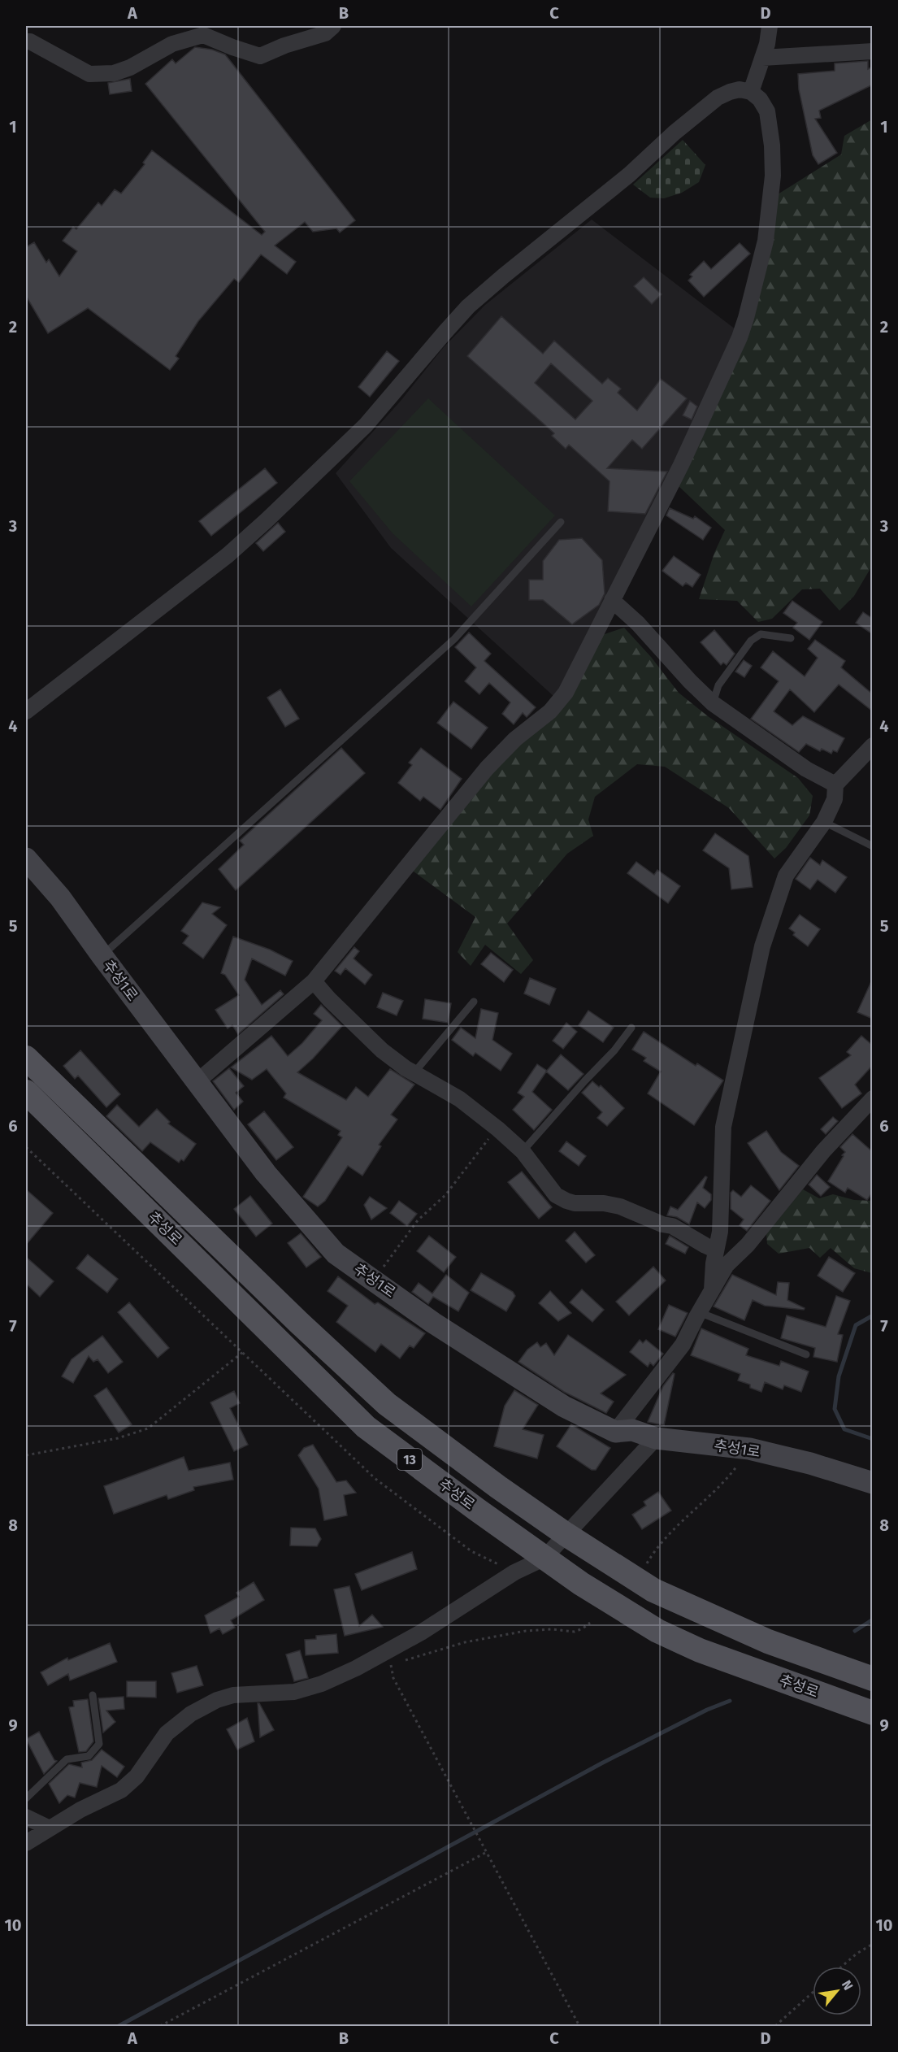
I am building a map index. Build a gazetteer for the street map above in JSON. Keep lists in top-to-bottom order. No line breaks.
{"streets":{"main road":["추성로","13"],"street":["추성1로"]},"north":"top right","grid":{"columns":["A","B","C","D"],"rows":["1","2","3","4","5","6","7","8","9","10"]}}
